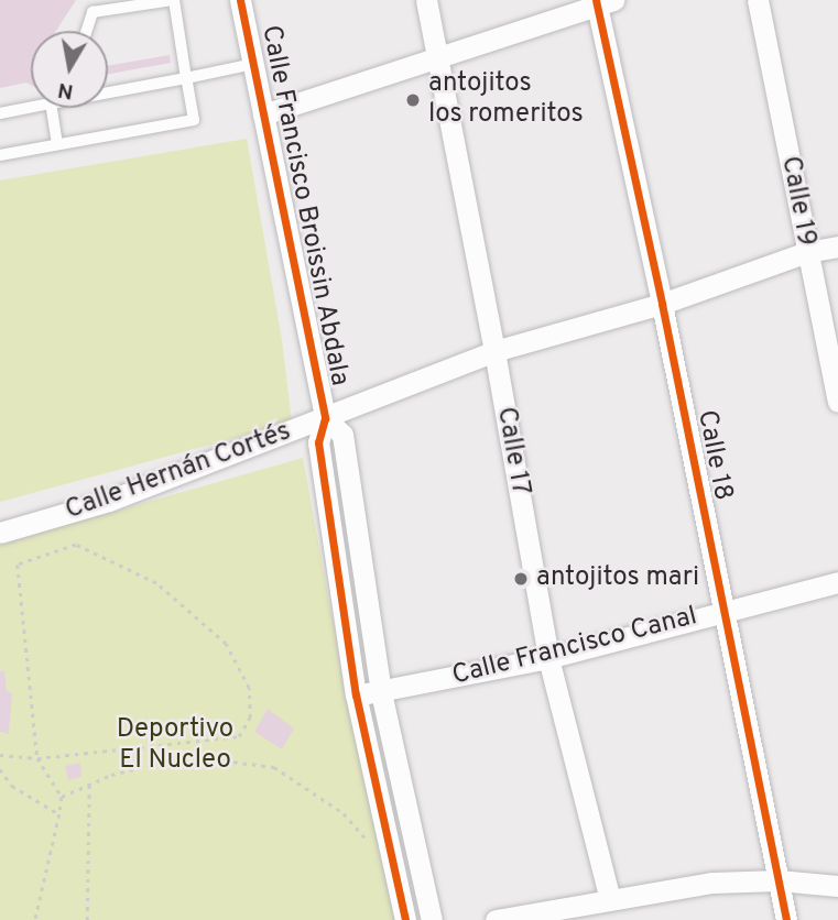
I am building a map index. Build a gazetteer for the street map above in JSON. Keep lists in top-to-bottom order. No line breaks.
{"streets":{"street":["Calle 19","Calle Francisco Broissin Abdala","Calle 17","Calle 18","Calle Hernán Cortés","Calle Francisco Canal"]},"crossings":[["Calle 19","Calle Hernán Cortés"],["Calle Francisco Broissin Abdala","Calle Hernán Cortés"],["Calle Francisco Broissin Abdala","Calle Francisco Canal"],["Calle 17","Calle Hernán Cortés"],["Calle 17","Calle Francisco Canal"],["Calle 18","Calle Hernán Cortés"],["Calle 18","Calle Francisco Canal"]],"parks":["Deportivo El Nucleo"],"places":["antojitos los romeritos","antojitos mari"],"north":"bottom"}
